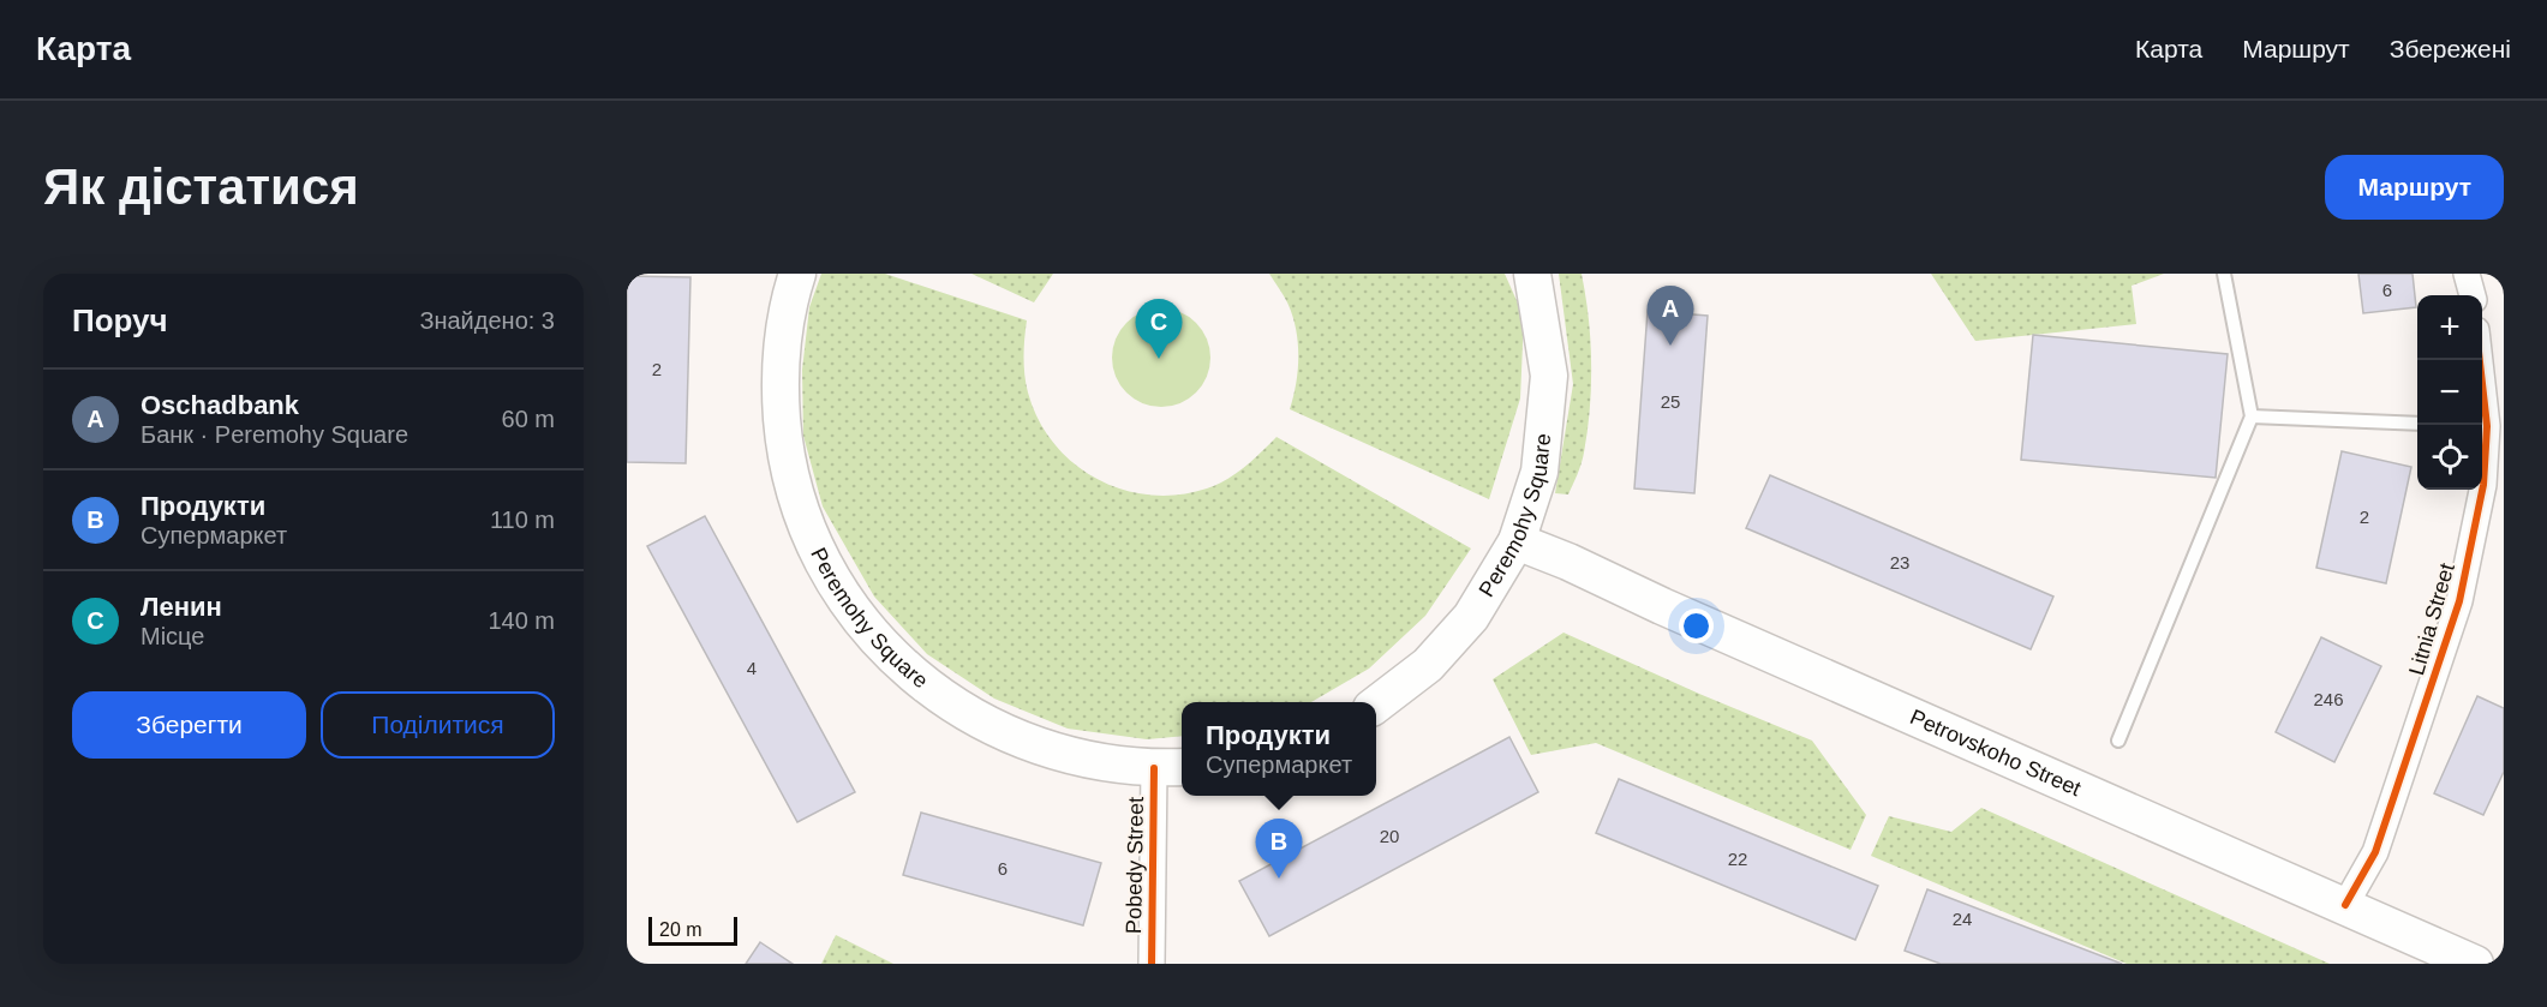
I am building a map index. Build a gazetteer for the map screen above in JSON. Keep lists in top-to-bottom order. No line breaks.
{"streets":{"main road":["Peremohy Square","Petrovskoho Street"],"street":["Litnia Street","Pobedy Street"]},"crossings":[["Peremohy Square","Petrovskoho Street"],["Peremohy Square","Pobedy Street"],["Litnia Street","Petrovskoho Street"]],"house_numbers":["6","2","25","2","23","4","246","20","22","6","24"],"scale_bar":"20 m","page":{"header":"Карта","nav":["Карта","Маршрут","Збережені"],"buttons":["Маршрут",["Зберегти","Поділитися"]],"title":"Як дістатися","heading":["Поруч","Знайдено: 3"],"pins":["A","C","B"],"map_buttons":["+","−"],"list":[{"mark":"A","name":"Oschadbank","note":"Банк · Peremohy Square","value":"60 m"},{"mark":"B","name":"Продукти","note":"Супермаркет","value":"110 m"},{"mark":"C","name":"Ленин","note":"Місце","value":"140 m"}],"popup":["Продукти","Супермаркет"],"scale":"20 m"}}
